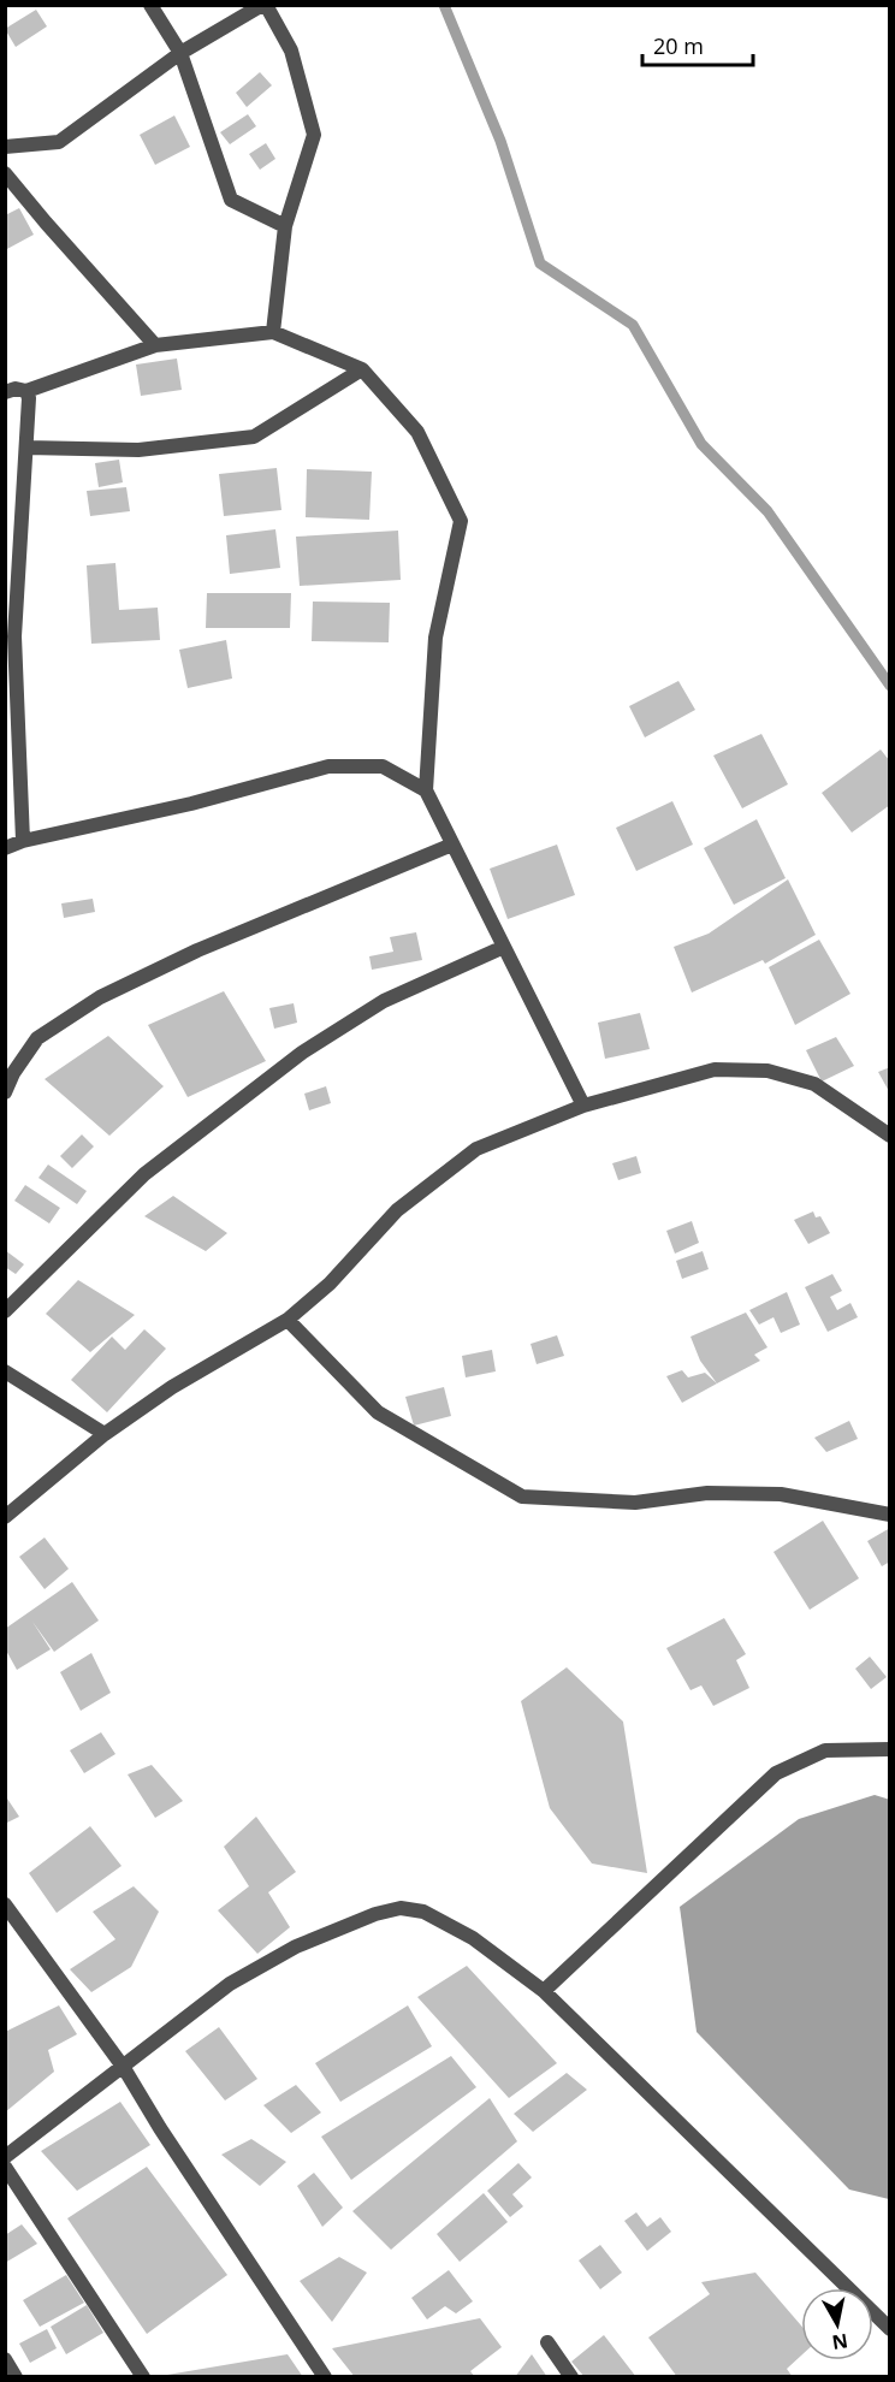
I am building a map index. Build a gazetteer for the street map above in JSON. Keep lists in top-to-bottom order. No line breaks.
{"scale_bar":"20 m","north":"bottom"}
